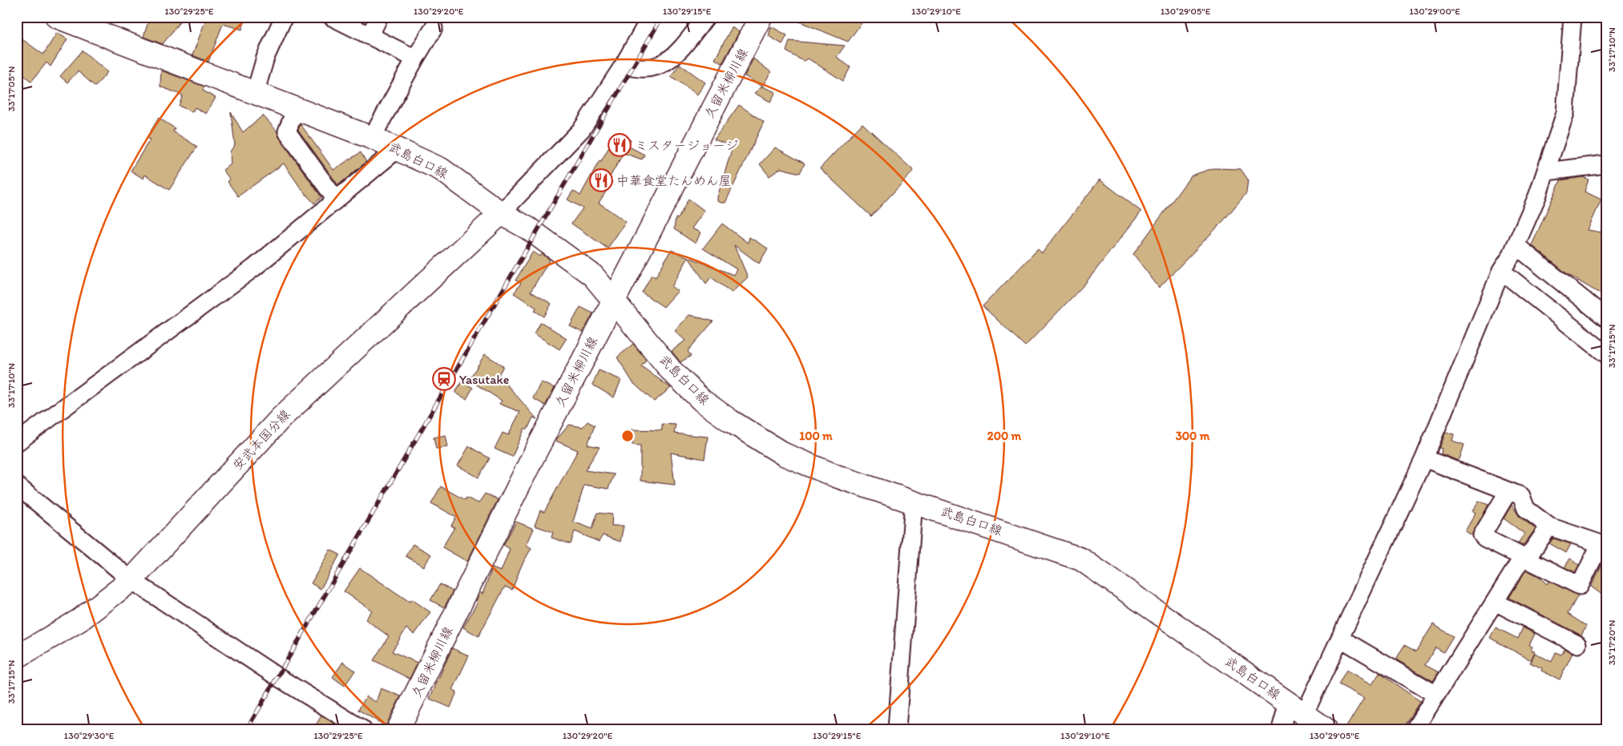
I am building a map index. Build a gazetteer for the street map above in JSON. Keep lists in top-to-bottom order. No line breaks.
{"streets":{"main road":["久留米柳川線","武島白口線","安武本国分線"]},"crossings":[["久留米柳川線","武島白口線"],["武島白口線","安武本国分線"]],"places":{"restaurant":["ミスタージョージ","中華食堂たんめん屋"],"station":["Yasutake"]},"coordinates":["130°29'25\"E","130°29'20\"E","130°29'15\"E","130°29'10\"E","130°29'05\"E","130°29'00\"E","33°17'10\"N","33°17'05\"N","33°17'15\"N","33°17'20\"N","130°29'30\"E"],"rings":["100 m","200 m","300 m"]}
